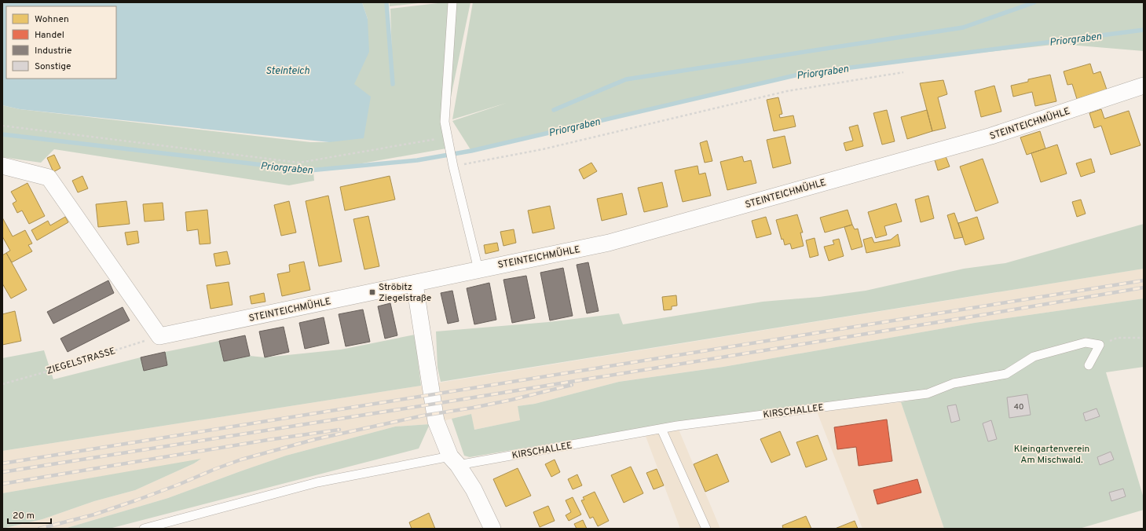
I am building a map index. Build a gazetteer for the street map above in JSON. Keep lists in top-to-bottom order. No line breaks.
{"streets":{"street":["STEINTEICHMÜHLE"],"lane":["KIRSCHALLEE"],"path":["ZIEGELSTRASSE"]},"crossings":[["STEINTEICHMÜHLE","ZIEGELSTRASSE"]],"water":["Priorgraben","Steinteich"],"parks":["Kleingartenverein Am Mischwald."],"places":{"transit":["Ströbitz Ziegelstraße"]},"house_numbers":["40"],"legend":["Wohnen","Handel","Industrie","Sonstige"],"scale_bar":"20 m"}
